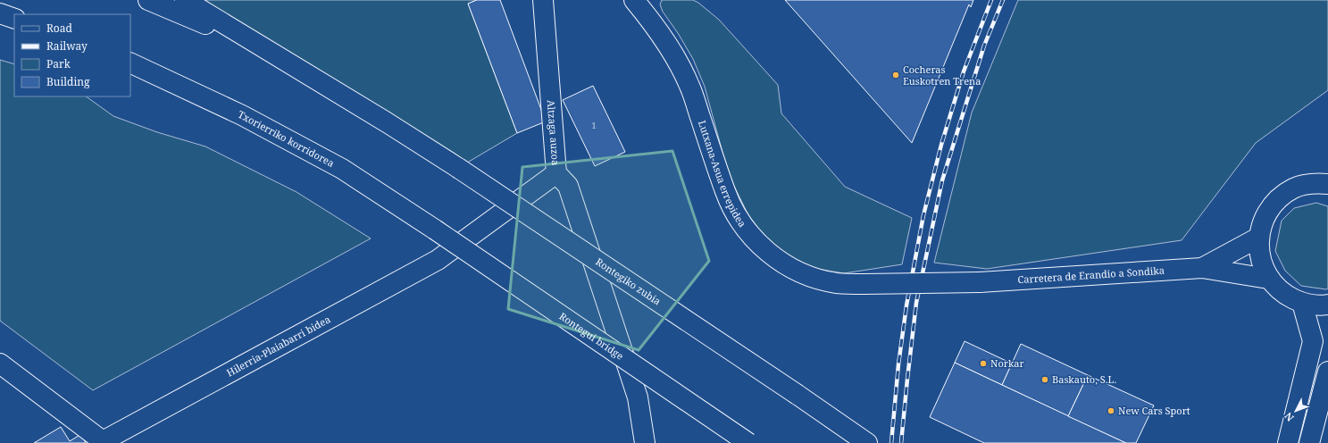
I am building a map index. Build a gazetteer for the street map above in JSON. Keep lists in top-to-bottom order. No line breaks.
{"streets":{"main road":["Altzaga auzoa","Txorierriko korridorea","Lutxana-Asua errepidea","Carretera de Erandio a Sondika","Rontegiko zubia","Rontegui bridge","Hilerria-Plaiabarri bidea"]},"crossings":[["Altzaga auzoa","Hilerria-Plaiabarri bidea"],["Txorierriko korridorea","Rontegui bridge"],["Lutxana-Asua errepidea","Carretera de Erandio a Sondika"]],"places":["Cocheras Euskotren Trena","Norkar","Baskauto, S.L.","New Cars Sport"],"house_numbers":["1"],"legend":["Road","Railway","Park","Building"],"north":"bottom left"}
